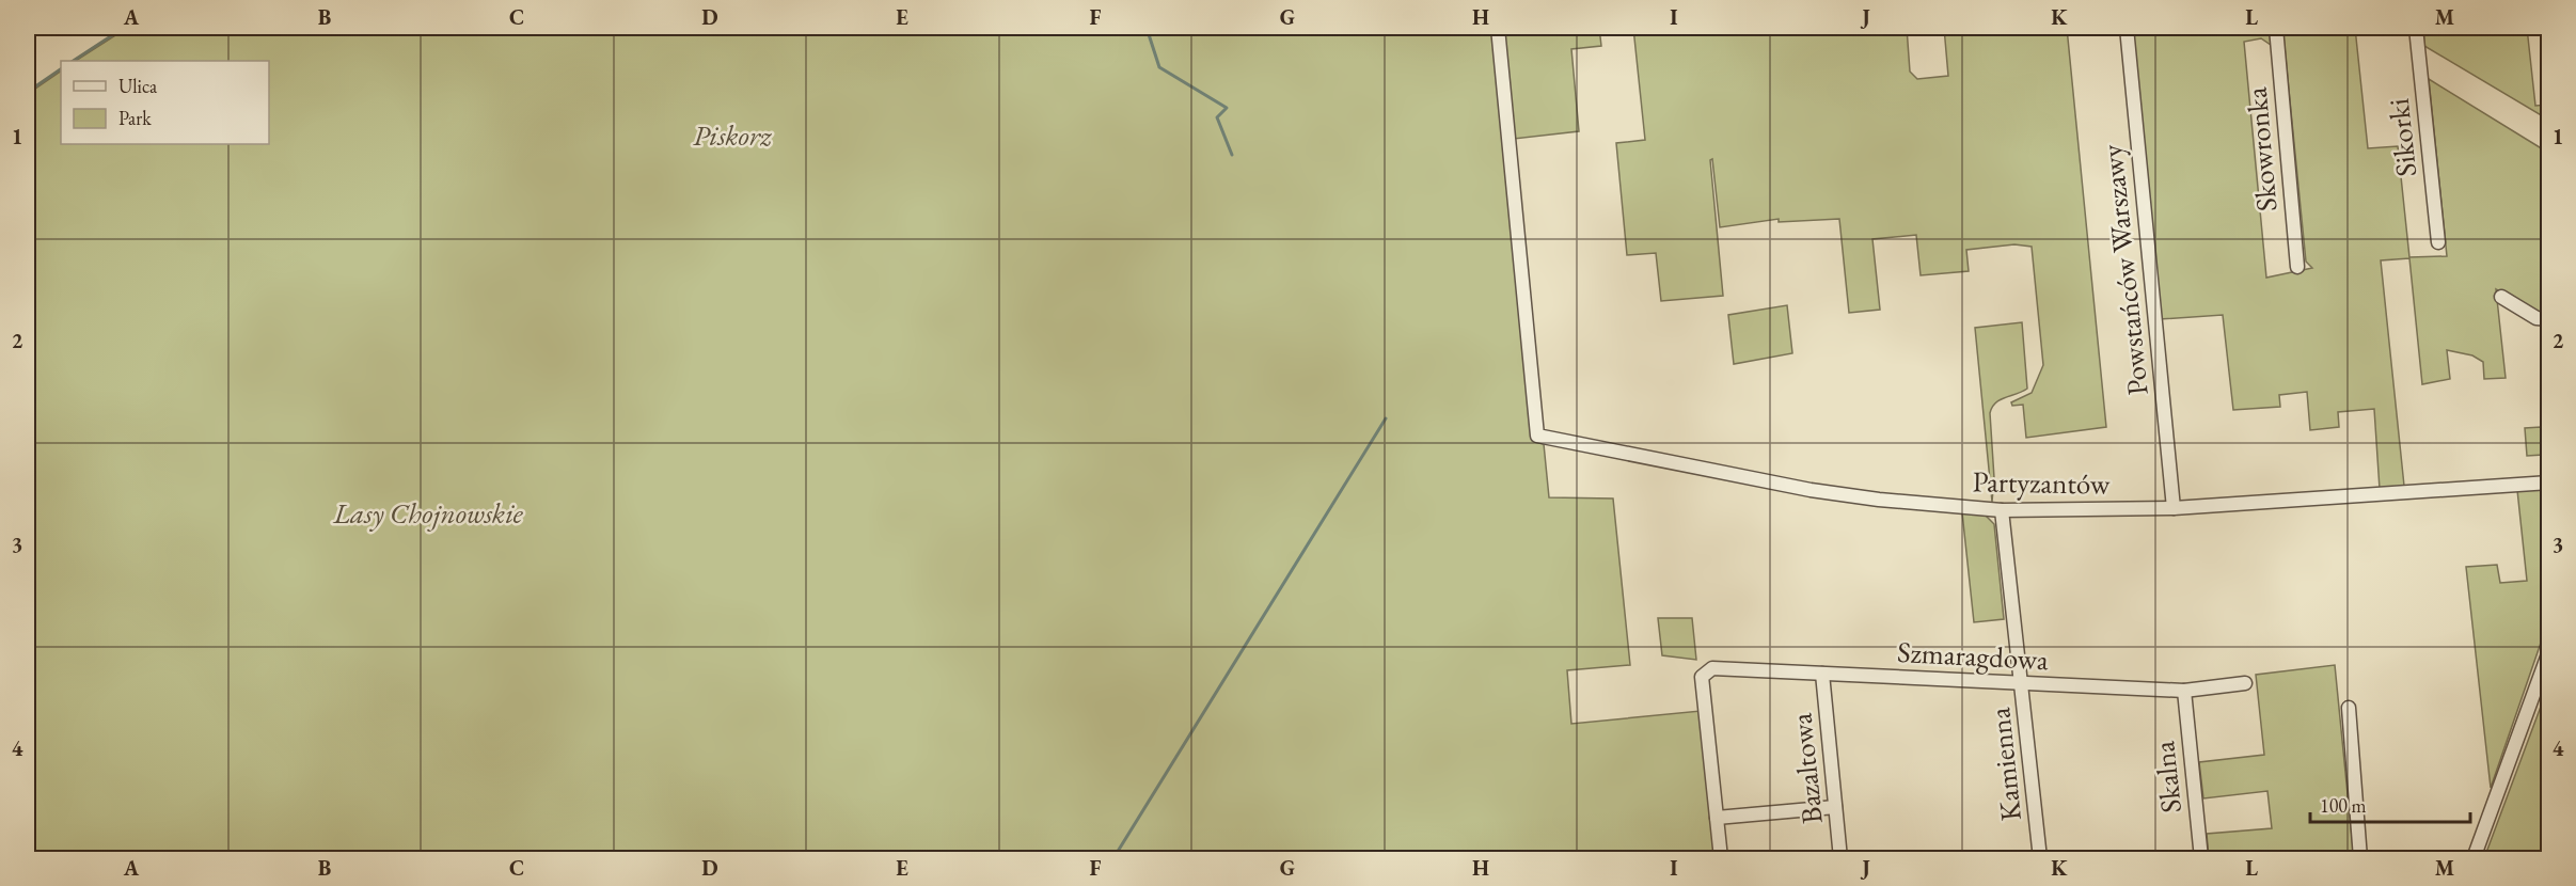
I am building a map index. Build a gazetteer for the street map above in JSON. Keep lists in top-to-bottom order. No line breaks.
{"streets":{"street":["Sikorki","Skowronka","Powstańców Warszawy","Partyzantów","Szmaragdowa","Kamienna","Bazaltowa","Skalna"]},"crossings":[["Powstańców Warszawy","Partyzantów"],["Partyzantów","Kamienna"],["Szmaragdowa","Kamienna"],["Szmaragdowa","Bazaltowa"],["Szmaragdowa","Skalna"]],"parks":["Piskorz","Lasy Chojnowskie"],"legend":["Ulica","Park"],"scale_bar":"100 m","grid":{"columns":["A","B","C","D","E","F","G","H","I","J","K","L","M"],"rows":["1","2","3","4"]}}
